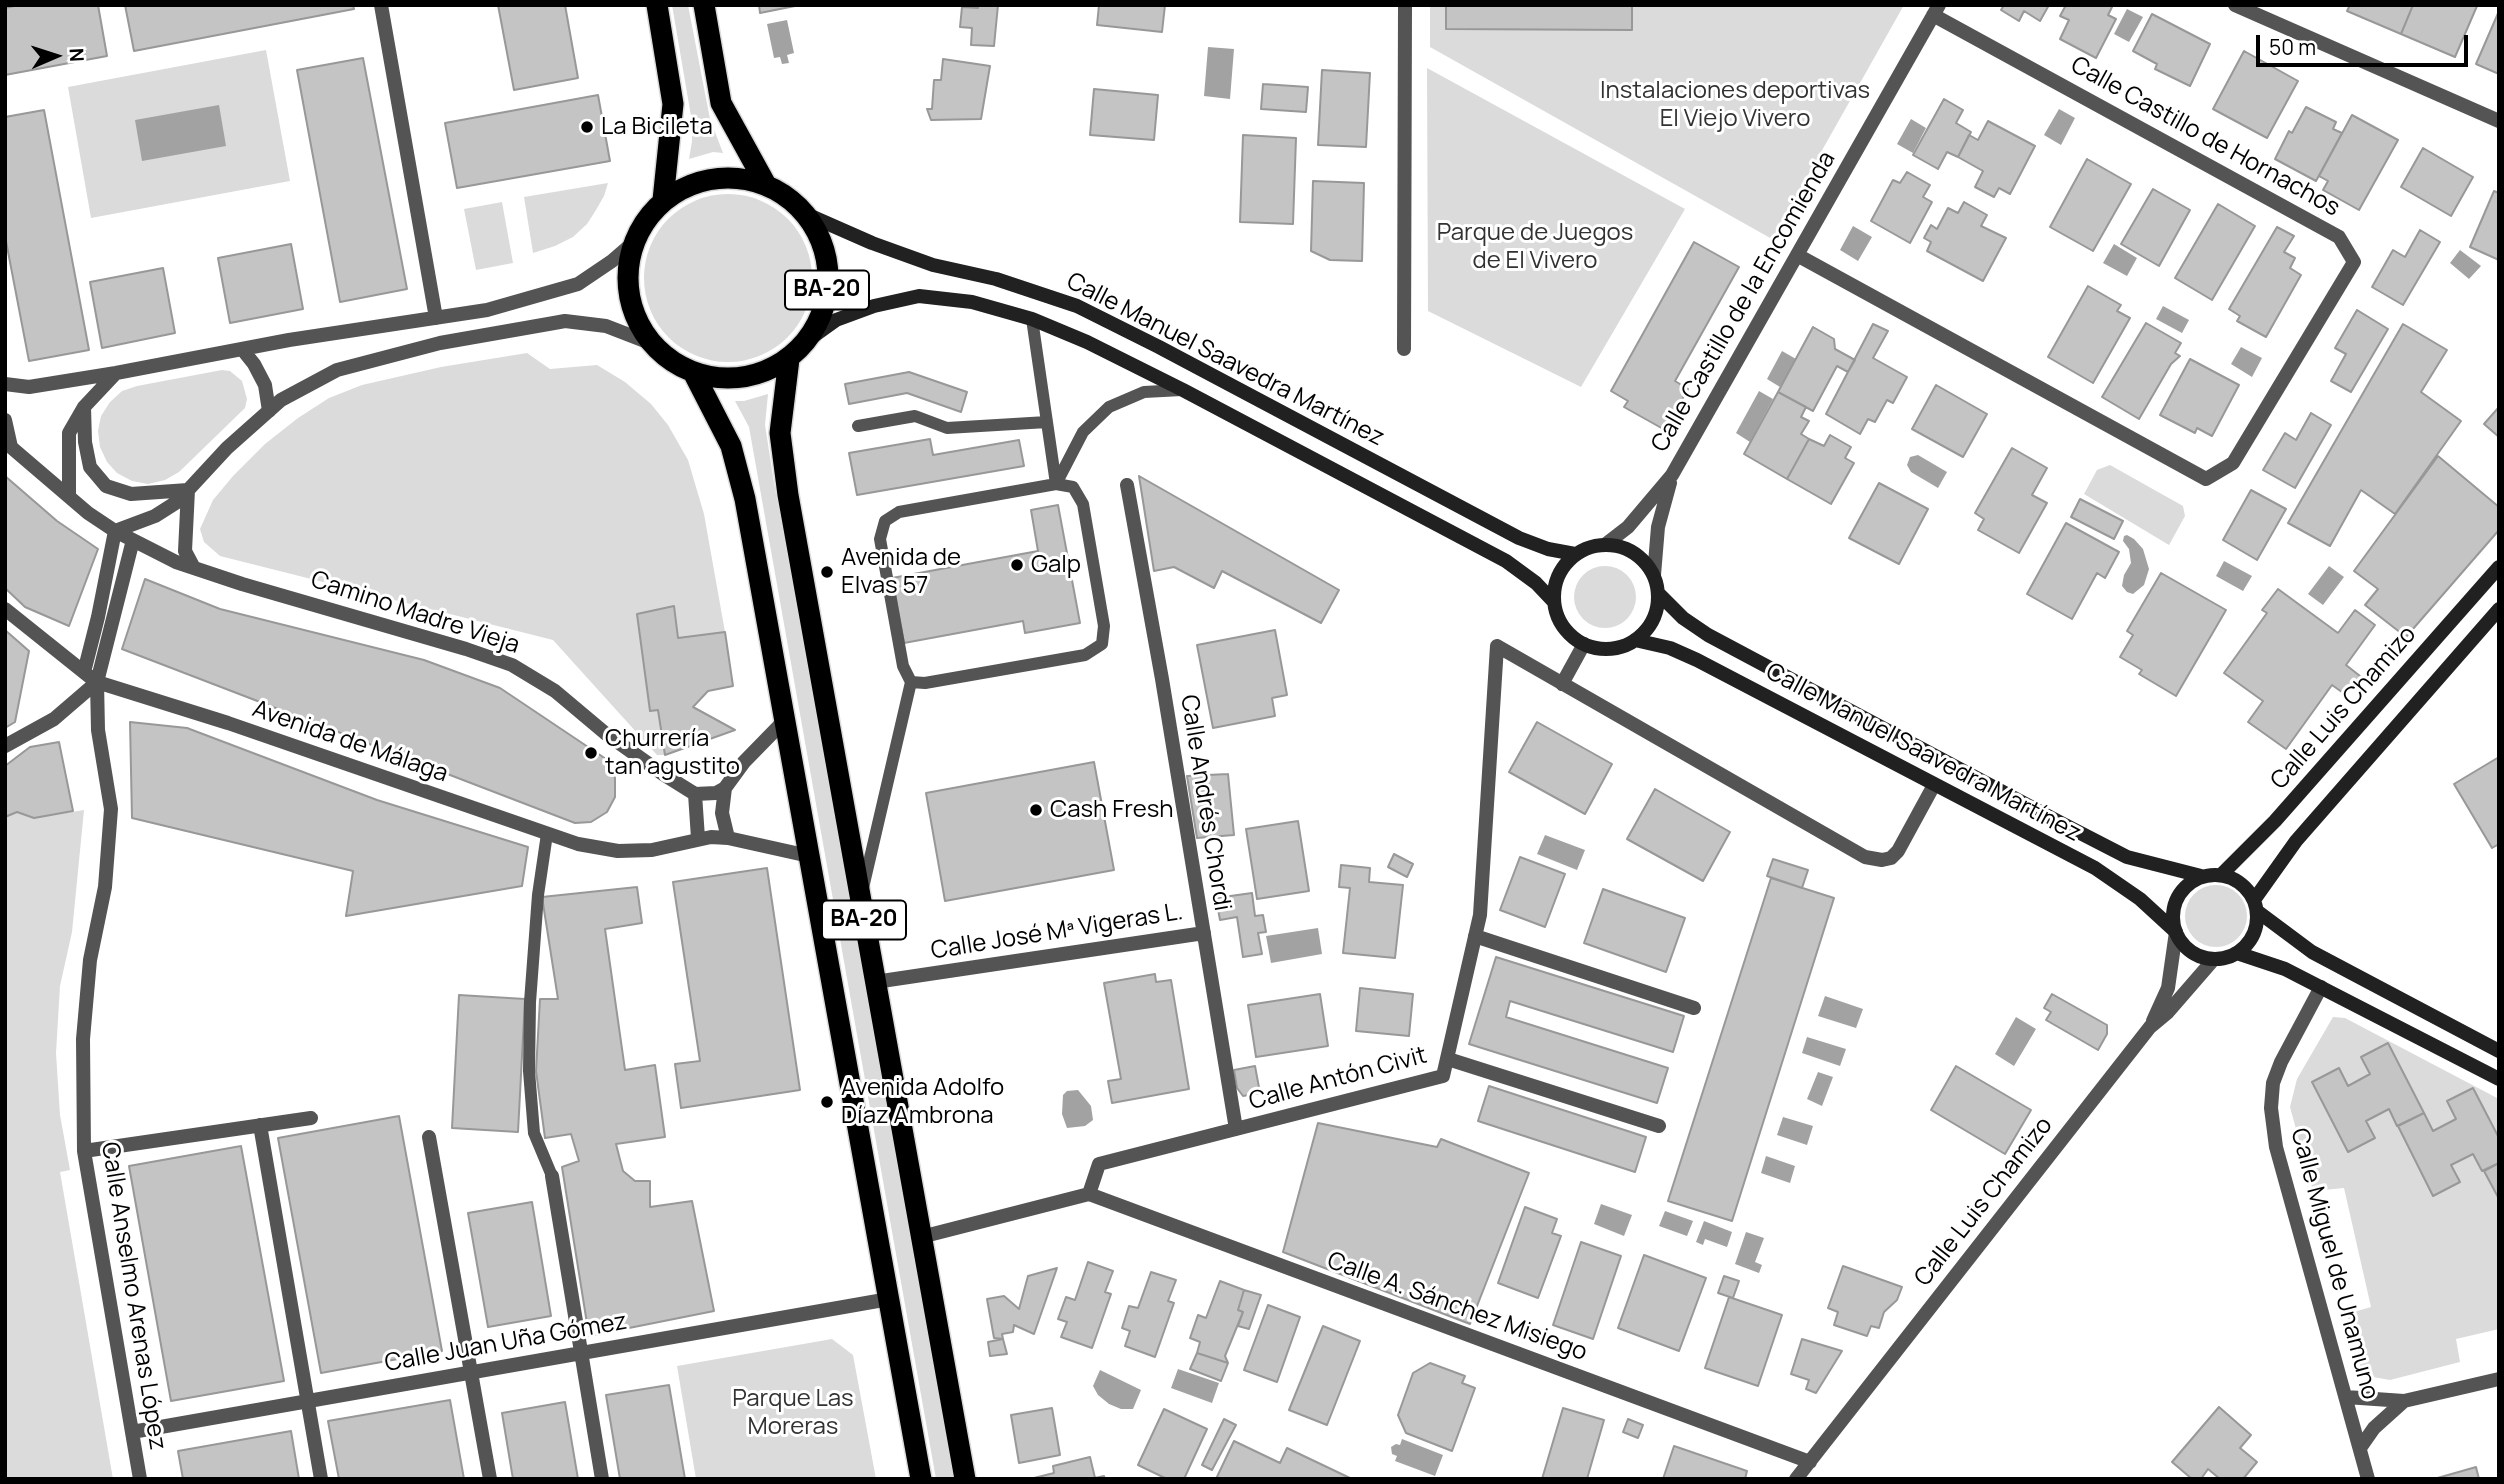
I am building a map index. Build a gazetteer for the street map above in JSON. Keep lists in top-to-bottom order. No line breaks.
{"streets":{"highway":["BA-20"],"main road":["Calle Manuel Saavedra Martínez","Calle Luis Chamizo"],"street":["Calle Castillo de Hornachos","Calle Castillo de la Encomienda","Camino Madre Vieja","Avenida de Málaga","Calle Andrés Chordi","Calle José Mª Vigeras L.","Calle Antón Civit","Calle Miguel de Unamuno","Calle Anselmo Arenas López","Calle A. Sánchez Misiego","Calle Juan Uña Gómez"]},"crossings":[["Calle Castillo de Hornachos","Calle Castillo de la Encomienda"],["BA-20","Calle Manuel Saavedra Martínez"],["BA-20","Avenida de Málaga"],["BA-20","Calle José Mª Vigeras L."],["BA-20","Calle Juan Uña Gómez"],["Calle Castillo de la Encomienda","Calle Manuel Saavedra Martínez"],["Calle Manuel Saavedra Martínez","Calle Luis Chamizo"],["Camino Madre Vieja","Calle Anselmo Arenas López"],["Calle Luis Chamizo","Calle A. Sánchez Misiego"],["Avenida de Málaga","Calle Anselmo Arenas López"],["Calle Andrés Chordi","Calle José Mª Vigeras L."],["Calle Andrés Chordi","Calle Antón Civit"],["Calle Antón Civit","Calle A. Sánchez Misiego"],["Calle Anselmo Arenas López","Calle Juan Uña Gómez"]],"parks":["Instalaciones deportivas El Viejo Vivero","Parque de Juegos de El Vivero","Parque Las Moreras"],"places":["La Bicileta","Galp","Avenida de Elvas 57","Churrería tan agustito","Cash Fresh","Avenida Adolfo Díaz Ambrona"],"scale_bar":"50 m","north":"right"}
